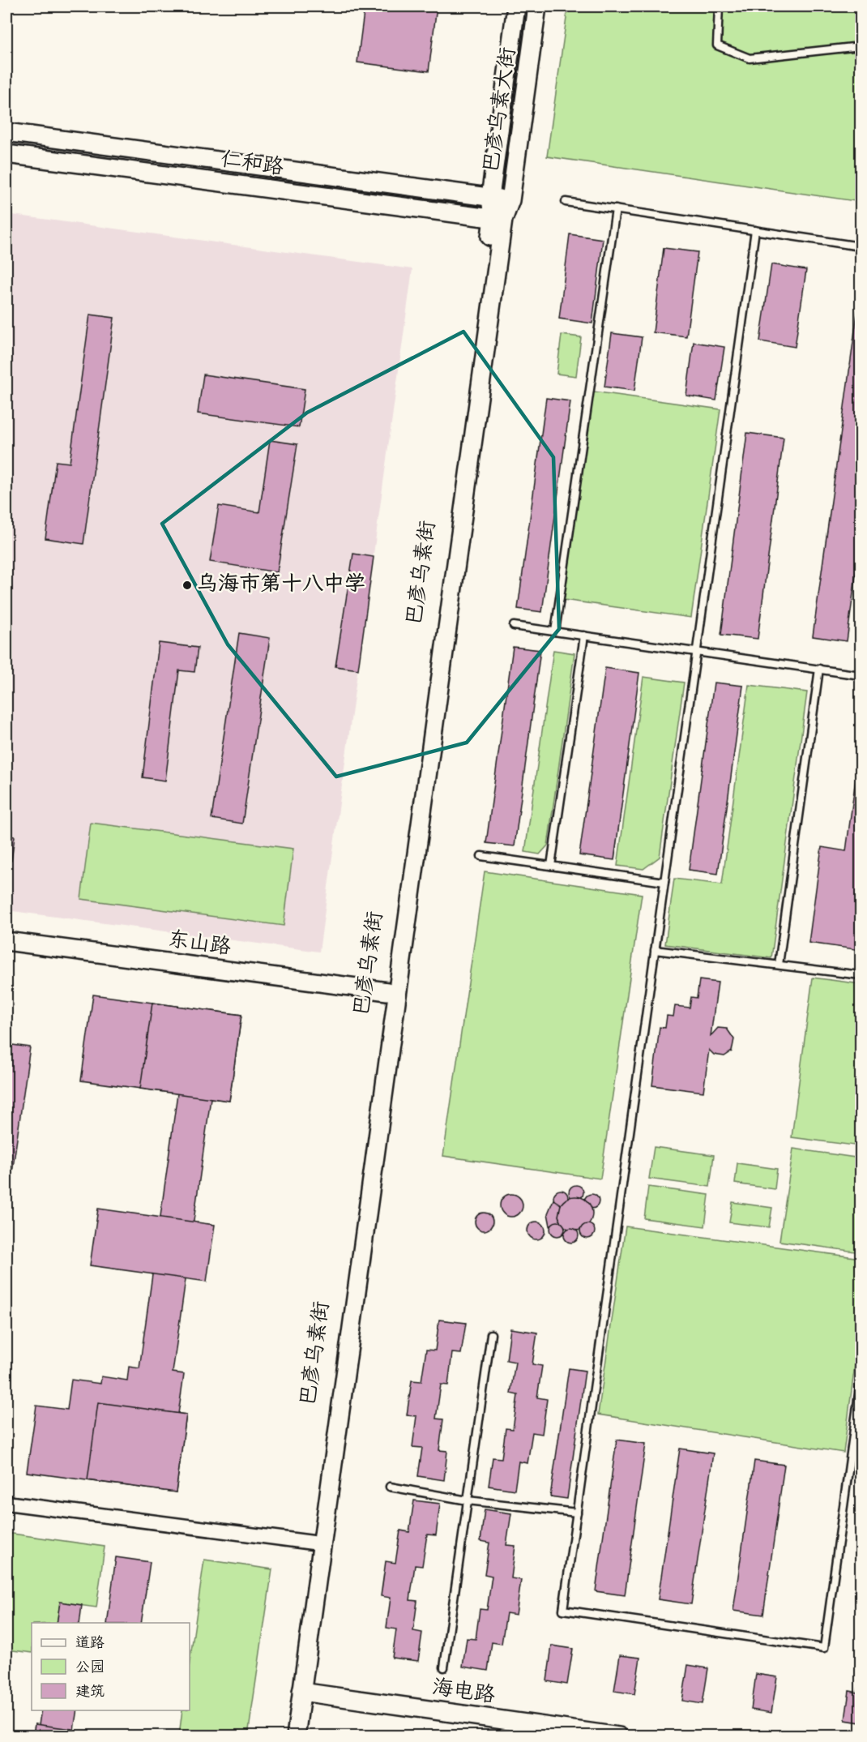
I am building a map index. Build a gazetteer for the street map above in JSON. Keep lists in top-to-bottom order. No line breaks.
{"streets":{"street":["巴彦乌素大街","仁和路","巴彦乌素街","东山路","海电路"]},"crossings":[["巴彦乌素大街","仁和路"],["巴彦乌素大街","巴彦乌素街"],["仁和路","巴彦乌素街"],["巴彦乌素街","东山路"],["巴彦乌素街","海电路"]],"places":["乌海市第十八中学"],"legend":["道路","公园","建筑"]}
